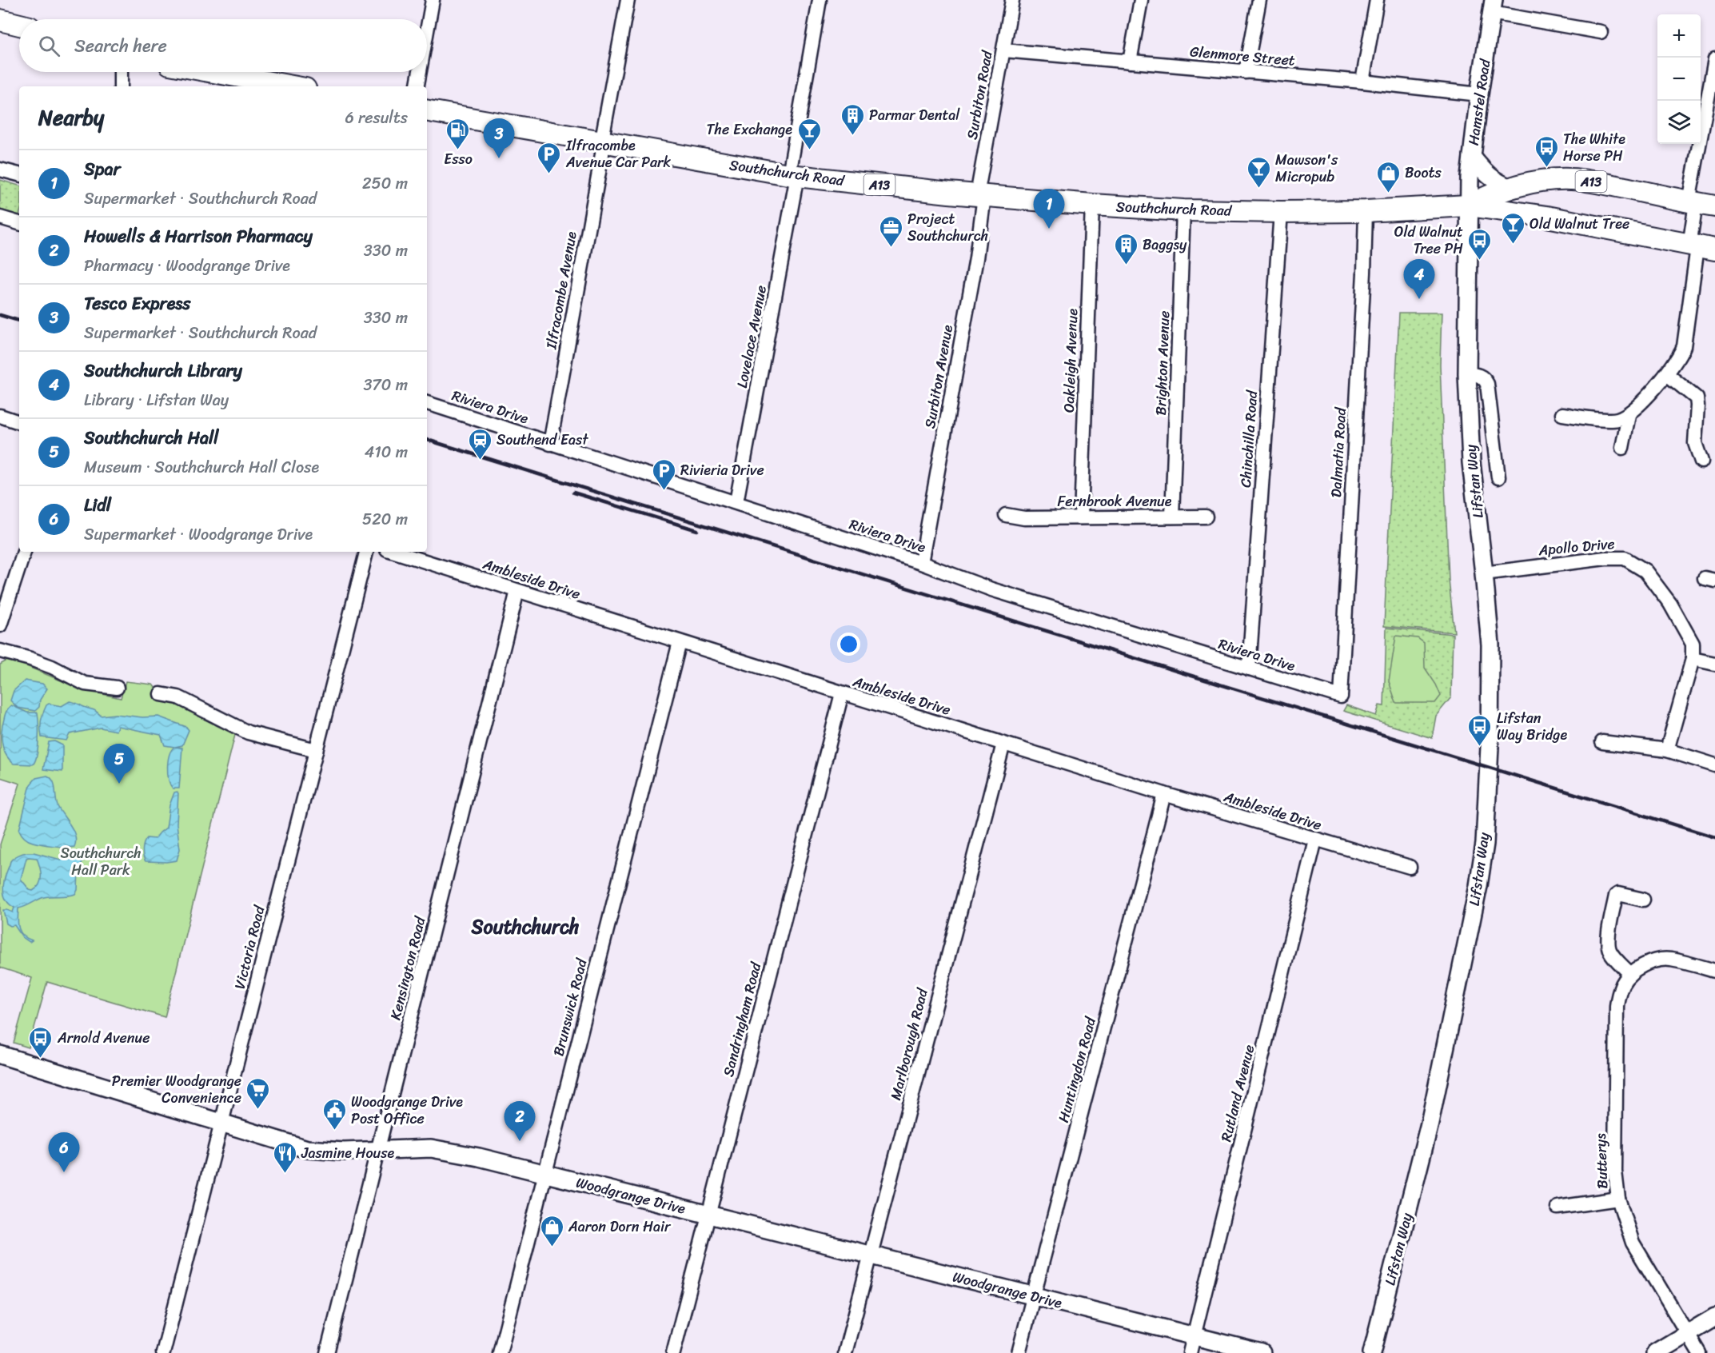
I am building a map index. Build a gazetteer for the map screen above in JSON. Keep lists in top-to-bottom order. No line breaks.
{"streets":{"main road":["Southchurch Road","A13"],"street":["Glenmore Street","Surbiton Road","Hamstel Road","Ilfracombe Avenue","Lovelace Avenue","Oakleigh Avenue","Brighton Avenue","Surbiton Avenue","Riviera Drive","Chinchilla Road","Dalmatia Road","Lifstan Way","Fernbrook Avenue","Apollo Drive","Ambleside Drive","Victoria Road","Kensington Road","Brunswick Road","Sandringham Road","Marlborough Road","Huntingdon Road","Rutland Avenue","Butterys","Woodgrange Drive"]},"crossings":[["Glenmore Street","Surbiton Road"],["Glenmore Street","Hamstel Road"],["Surbiton Road","Southchurch Road"],["Surbiton Road","Surbiton Avenue"],["Hamstel Road","Southchurch Road"],["Hamstel Road","A13"],["Hamstel Road","Lifstan Way"],["Southchurch Road","A13"],["Southchurch Road","Ilfracombe Avenue"],["Southchurch Road","Lovelace Avenue"],["Southchurch Road","Oakleigh Avenue"],["Southchurch Road","Brighton Avenue"],["Southchurch Road","Surbiton Avenue"],["Southchurch Road","Chinchilla Road"],["Southchurch Road","Dalmatia Road"],["Southchurch Road","Lifstan Way"],["A13","Lifstan Way"],["Ilfracombe Avenue","Riviera Drive"],["Lovelace Avenue","Riviera Drive"],["Oakleigh Avenue","Fernbrook Avenue"],["Brighton Avenue","Fernbrook Avenue"],["Surbiton Avenue","Riviera Drive"],["Riviera Drive","Chinchilla Road"],["Riviera Drive","Dalmatia Road"],["Lifstan Way","Apollo Drive"],["Ambleside Drive","Kensington Road"],["Ambleside Drive","Brunswick Road"],["Ambleside Drive","Sandringham Road"],["Ambleside Drive","Marlborough Road"],["Ambleside Drive","Huntingdon Road"],["Ambleside Drive","Rutland Avenue"],["Victoria Road","Woodgrange Drive"],["Kensington Road","Woodgrange Drive"],["Brunswick Road","Woodgrange Drive"],["Sandringham Road","Woodgrange Drive"],["Marlborough Road","Woodgrange Drive"],["Huntingdon Road","Woodgrange Drive"],["Rutland Avenue","Woodgrange Drive"]],"districts":["Southchurch"],"parks":["Southchurch Hall Park"],"places":{"building":["Parmar Dental","Baggsy"],"fuel station":["Esso"],"bar":["The Exchange","Mawson's Micropub","Old Walnut Tree"],"bus stop":["The White Horse PH","Old Walnut Tree PH","Lifstan Way Bridge","Arnold Avenue"],"parking":["Ilfracombe Avenue Car Park","Rivieria Drive"],"shop":["Boots","Aaron Dorn Hair"],"office":["Project Southchurch"],"station":["Southend East"],"supermarket":["Premier Woodgrange Convenience"],"public building":["Woodgrange Drive Post Office"],"restaurant":["Jasmine House"]},"page":{"map_buttons":["+","−"],"search":"Search here","heading":["Nearby","6 results"],"pins":["3","1","4","5","2","6"],"list":[{"mark":"1","name":"Spar","note":"Supermarket · Southchurch Road","value":"250 m"},{"mark":"2","name":"Howells & Harrison Pharmacy","note":"Pharmacy · Woodgrange Drive","value":"330 m"},{"mark":"3","name":"Tesco Express","note":"Supermarket · Southchurch Road","value":"330 m"},{"mark":"4","name":"Southchurch Library","note":"Library · Lifstan Way","value":"370 m"},{"mark":"5","name":"Southchurch Hall","note":"Museum · Southchurch Hall Close","value":"410 m"},{"mark":"6","name":"Lidl","note":"Supermarket · Woodgrange Drive","value":"520 m"}]}}
